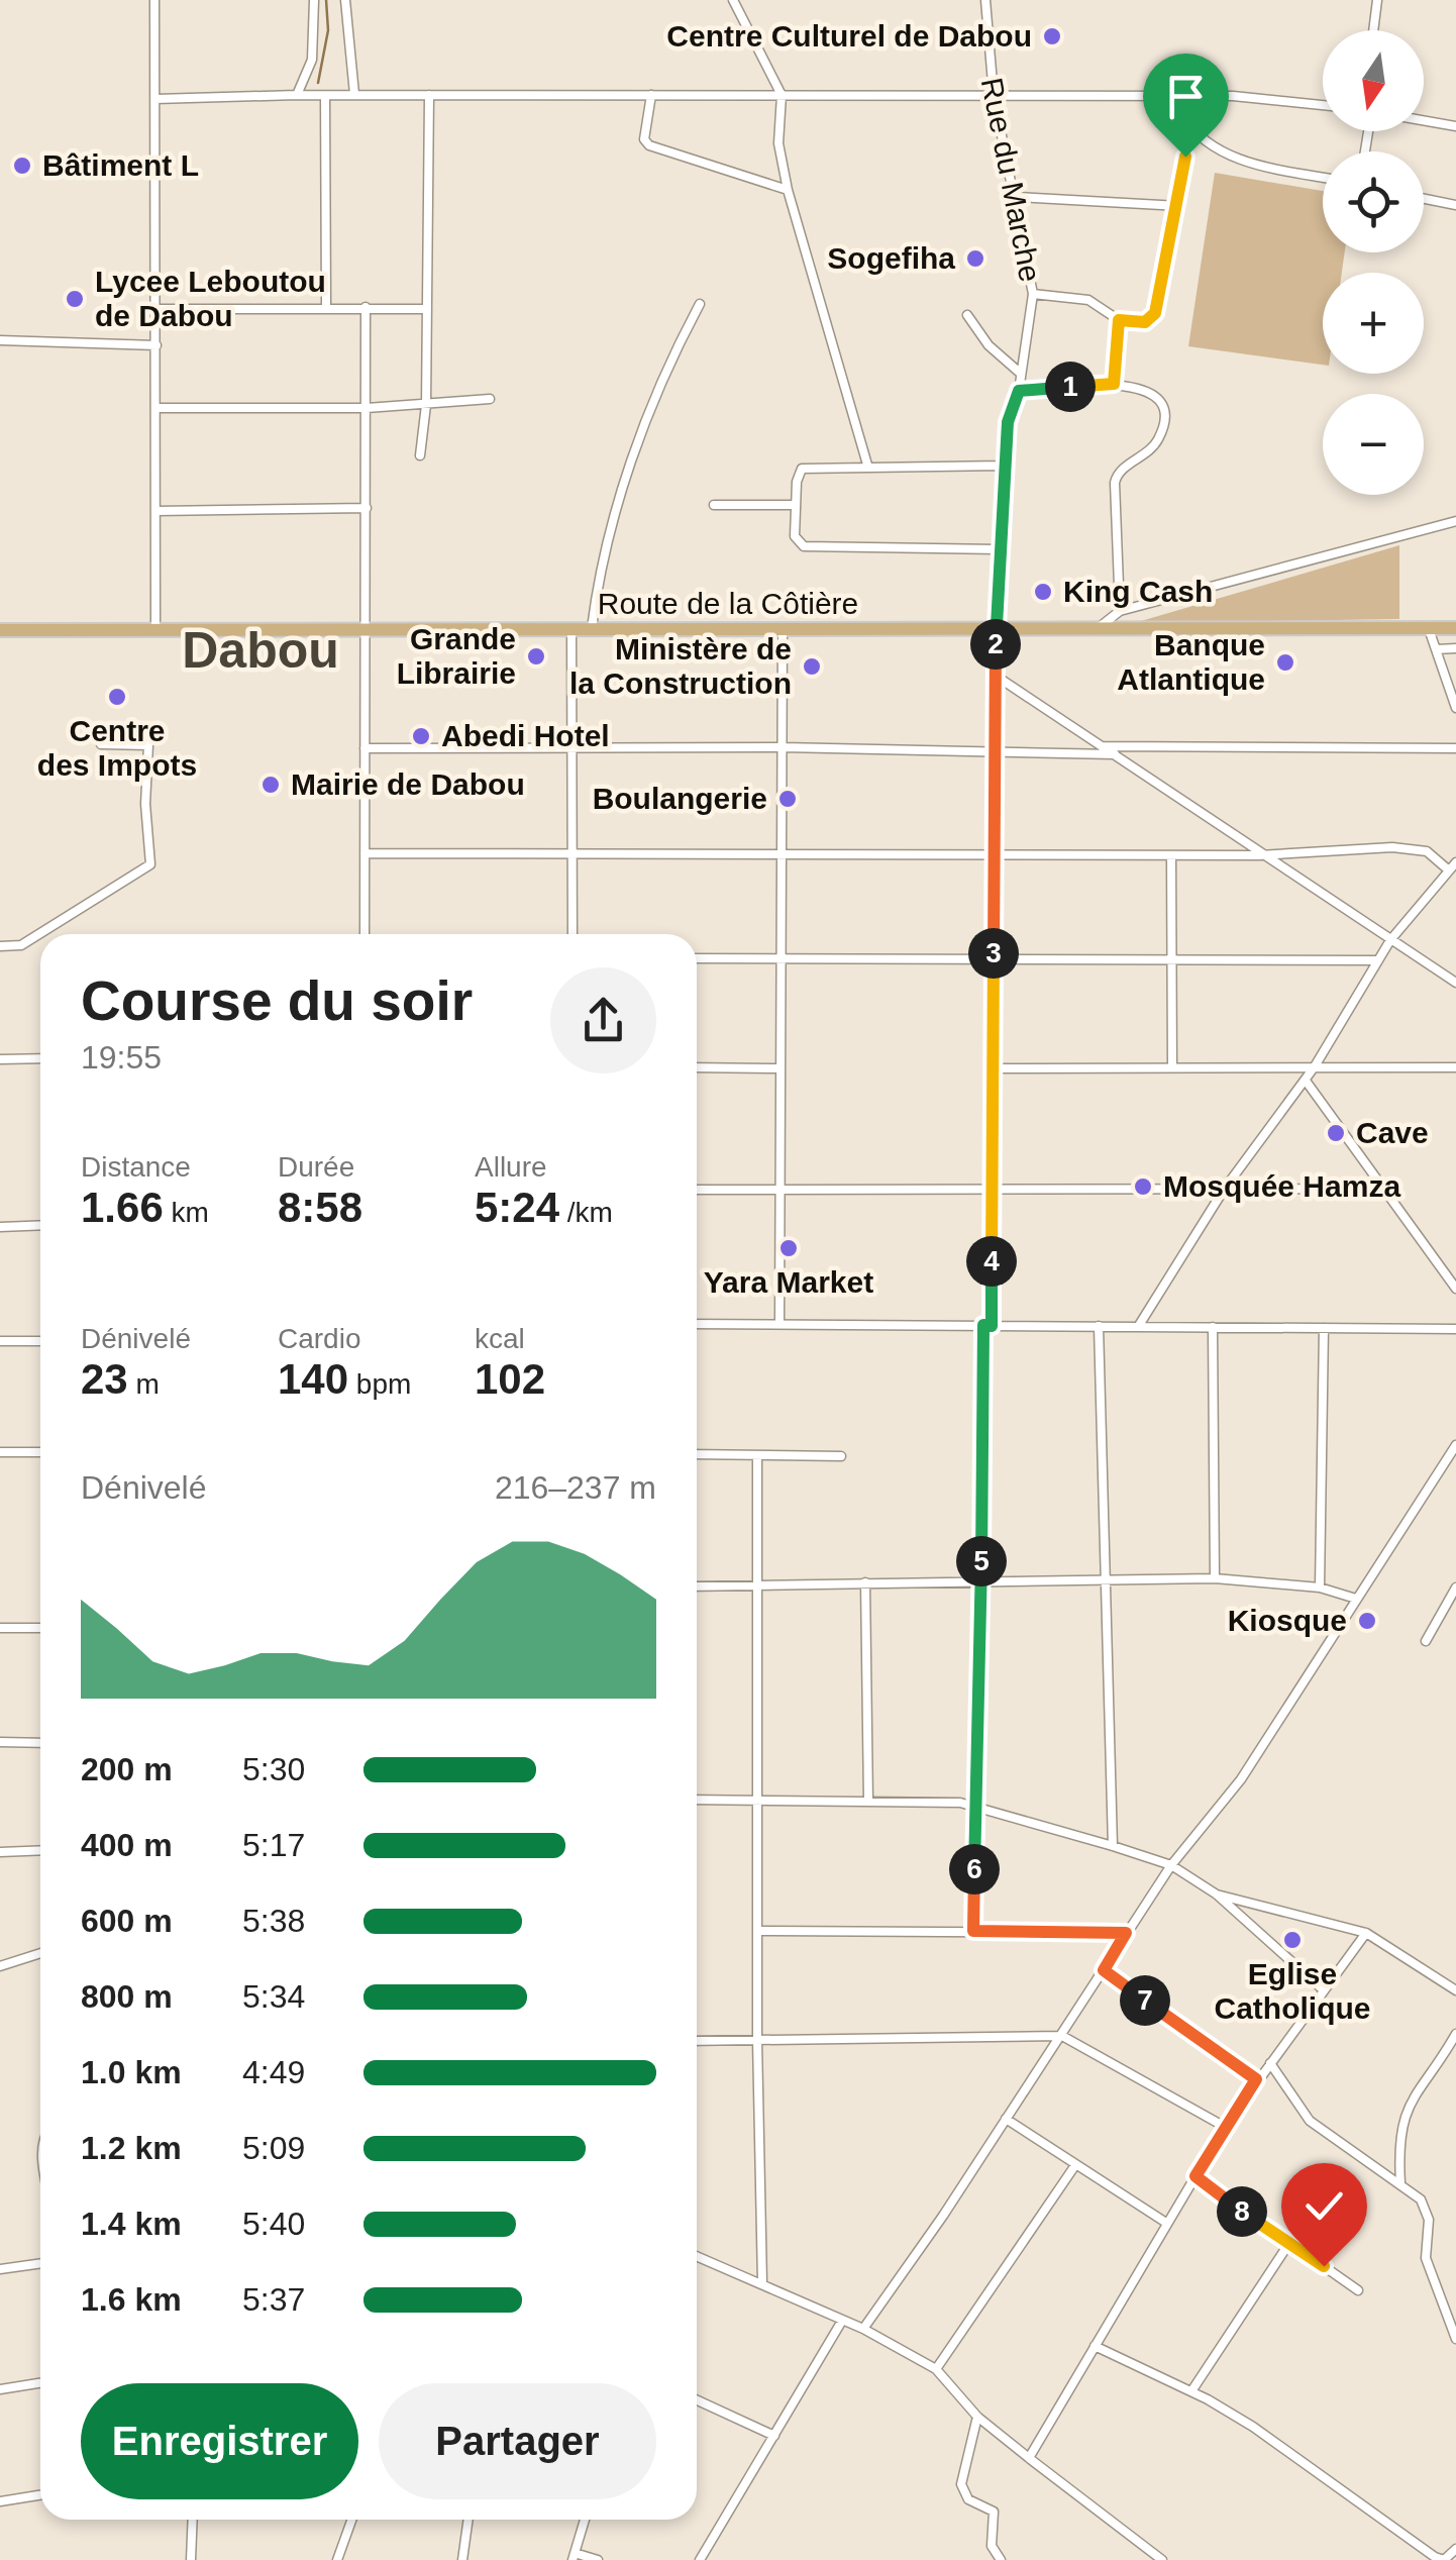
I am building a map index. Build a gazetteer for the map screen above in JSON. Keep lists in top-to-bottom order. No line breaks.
{"streets":{"main road":["Route de la Côtière"],"street":["Rue du Marche"]},"crossings":[["Rue du Marche","Route de la Côtière"]],"districts":["Dabou"],"places":["Centre Culturel de Dabou","Bâtiment L","Sogefiha","Lycee Leboutou de Dabou","King Cash","Grande Librairie","Banque Atlantique","Ministère de la Construction","Centre des Impots","Abedi Hotel","Mairie de Dabou","Boulangerie","Cave","Mosquée Hamza","Yara Market","Kiosque","Eglise Catholique"],"north":"bottom","page":{"map_buttons":["+","−"],"pins":["1","2","3","4","5","6","7","8"],"heading":["Course du soir","19:55"],"stats":[["Distance","1.66 km"],["Durée","8:58"],["Allure","5:24 /km"],["Dénivelé","23 m"],["Cardio","140 bpm"],["kcal","102"]],"chart":["Dénivelé","216–237 m"],"list":[{"name":"200 m","note":"5:30"},{"name":"400 m","note":"5:17"},{"name":"600 m","note":"5:38"},{"name":"800 m","note":"5:34"},{"name":"1.0 km","note":"4:49"},{"name":"1.2 km","note":"5:09"},{"name":"1.4 km","note":"5:40"},{"name":"1.6 km","note":"5:37"}],"buttons":["Enregistrer","Partager"]}}
